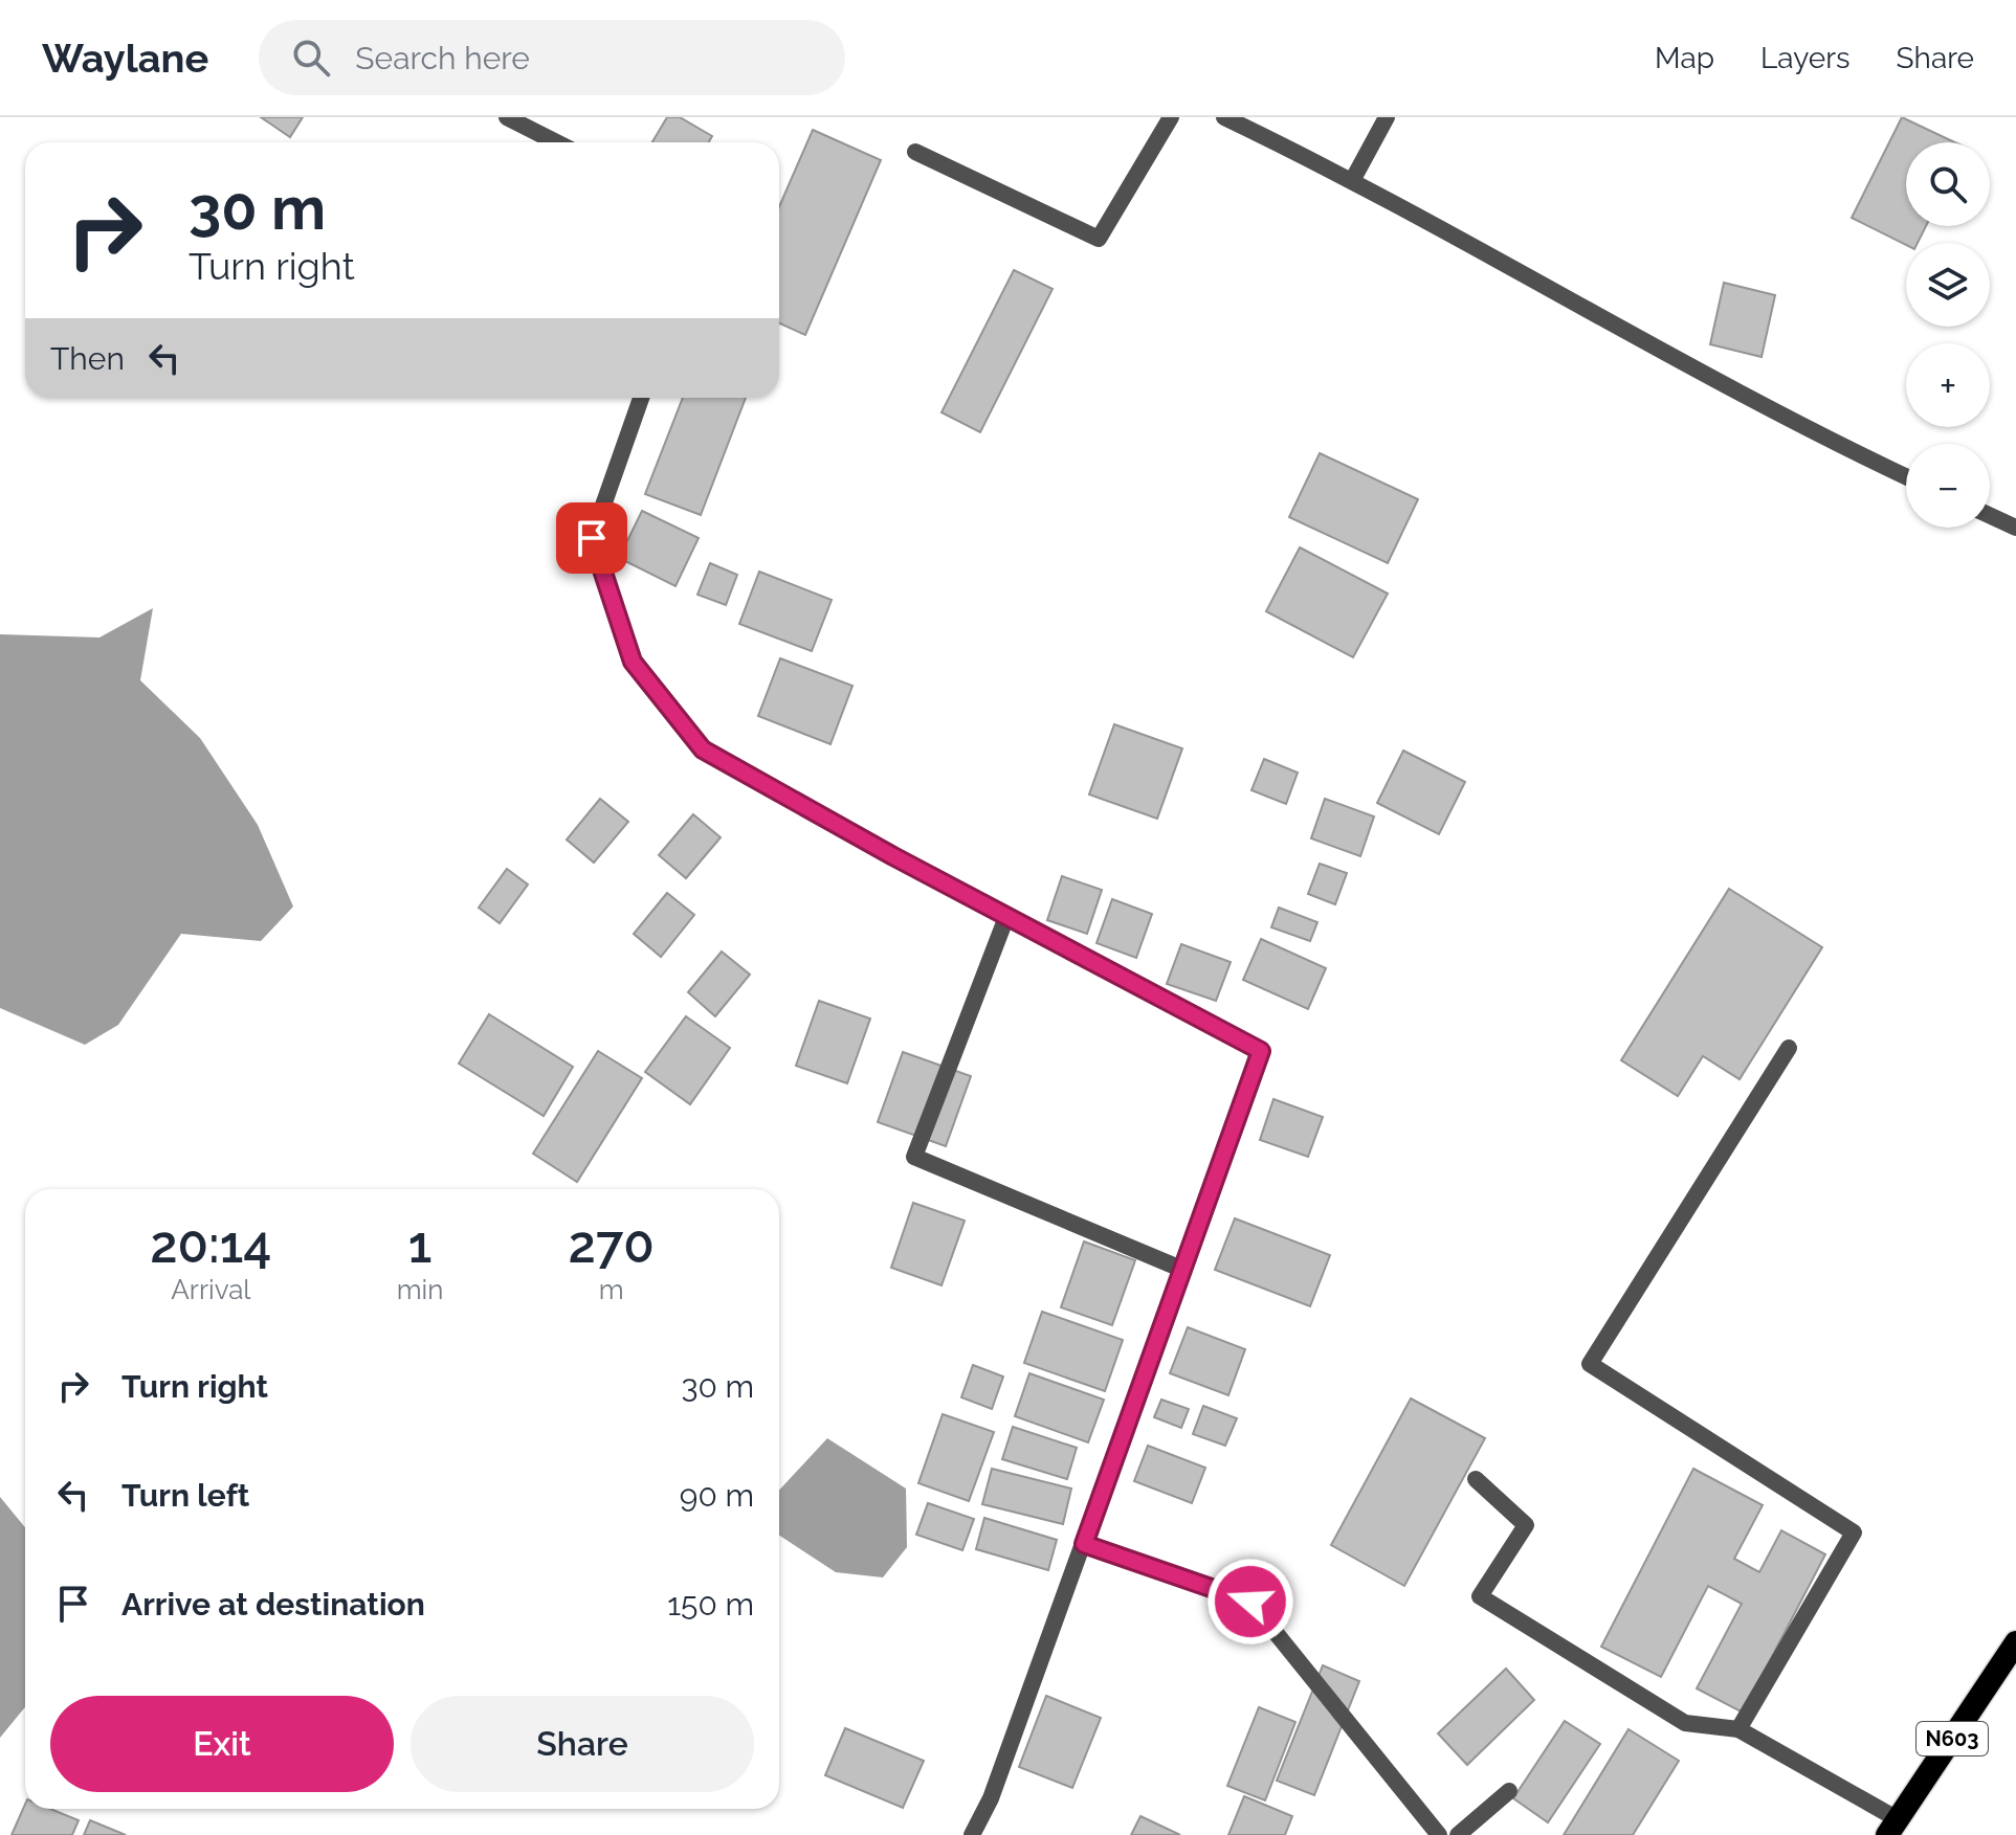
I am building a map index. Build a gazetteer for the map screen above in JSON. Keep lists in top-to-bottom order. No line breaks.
{"streets":{"highway":["N603"]},"page":{"header":"Waylane","search":"Search here","nav":["Map","Layers","Share"],"map_buttons":["+","−"],"turn":["30 m","Turn right"],"then":"Then","eta":["20:14","Arrival","1","min","270","m"],"list":[{"name":"Turn right","value":"30 m"},{"name":"Turn left","value":"90 m"},{"name":"Arrive at destination","value":"150 m"}],"buttons":["Exit","Share"]}}
